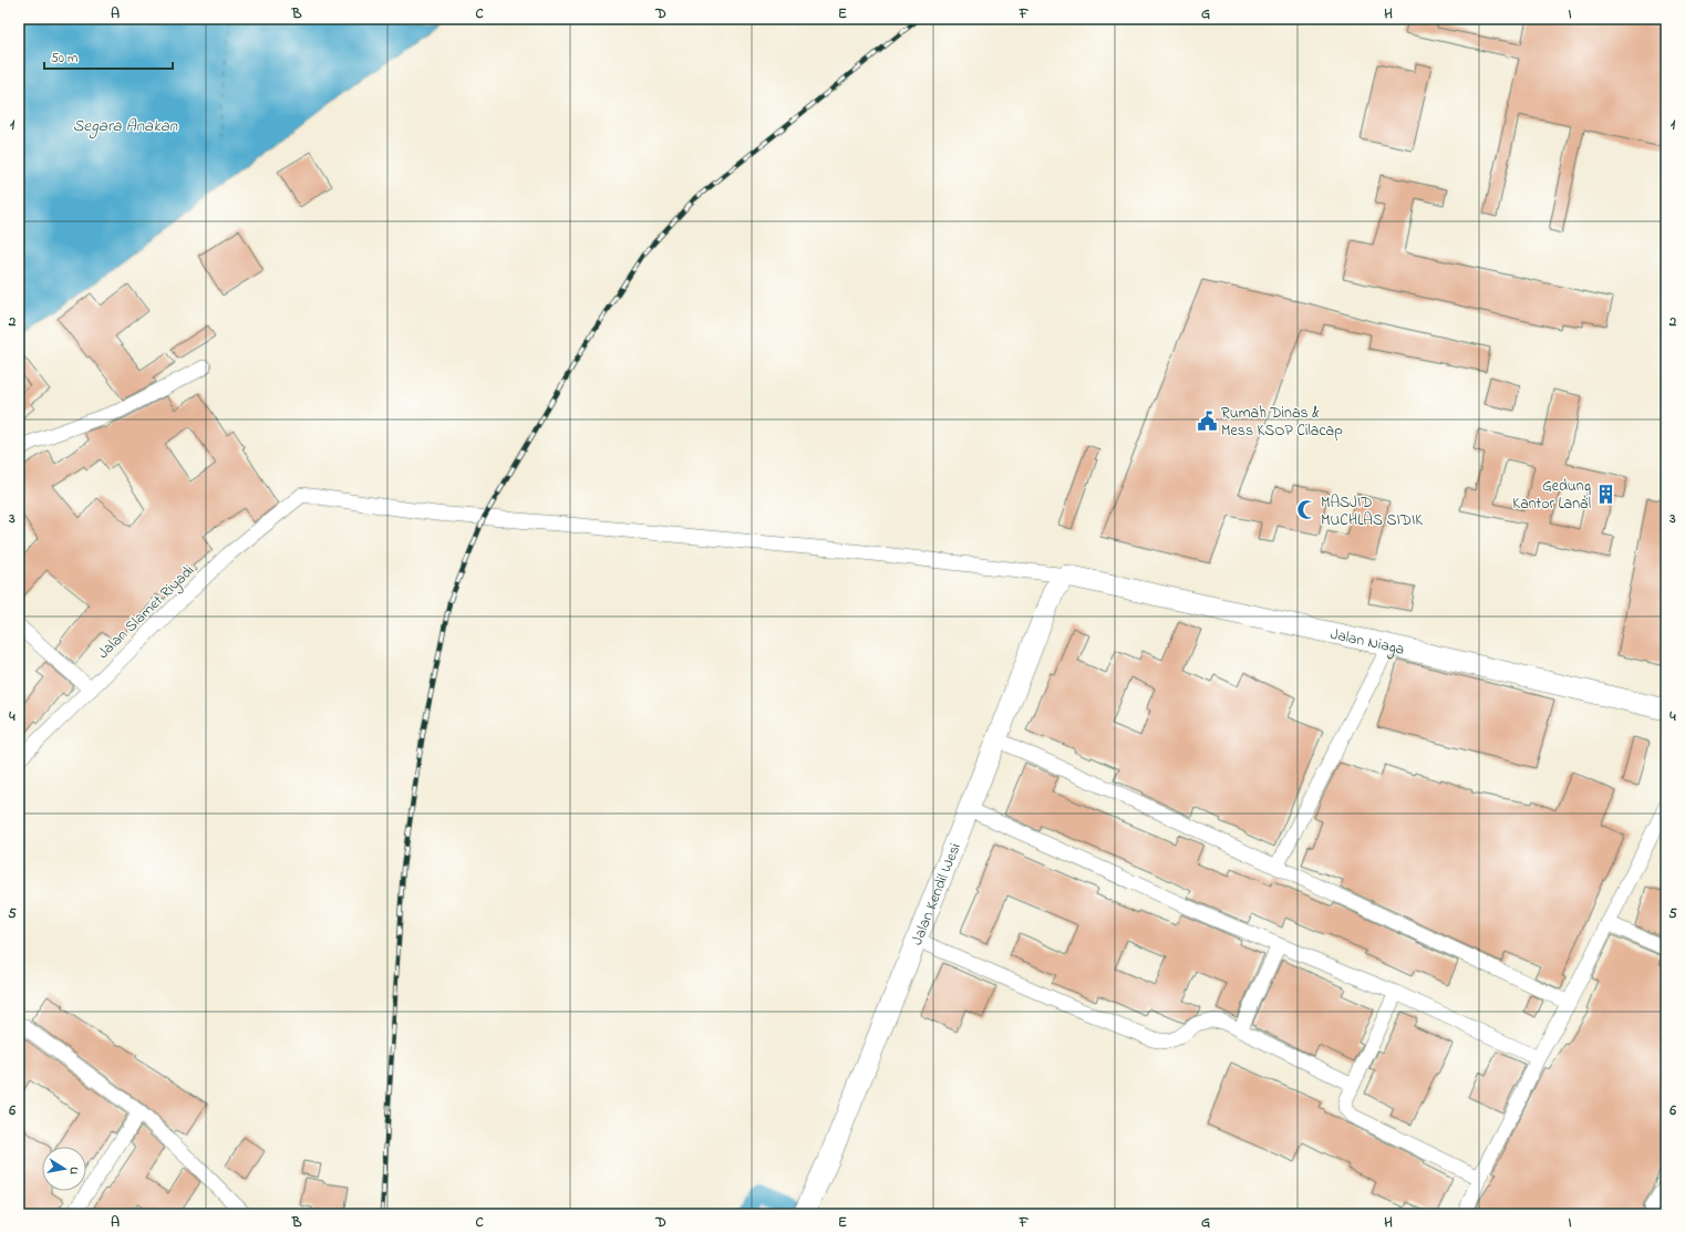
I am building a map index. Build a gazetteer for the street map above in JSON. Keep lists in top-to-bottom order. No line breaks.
{"streets":{"main road":["Jalan Niaga","Jalan Kendil Wesi"],"street":["Jalan Slamet Riyadi"]},"crossings":[["Jalan Slamet Riyadi","Jalan Niaga"],["Jalan Slamet Riyadi","Jalan Kendil Wesi"],["Jalan Niaga","Jalan Kendil Wesi"]],"water":["Segara Anakan"],"places":{"public building":["Rumah Dinas & Mess KSOP Cilacap"],"building":["Gedung Kantor Lanal"],"mosque":["MASJID MUCHLAS SIDIK"]},"scale_bar":"50 m","north":"right","grid":{"columns":["A","B","C","D","E","F","G","H","I"],"rows":["1","2","3","4","5","6"]}}
